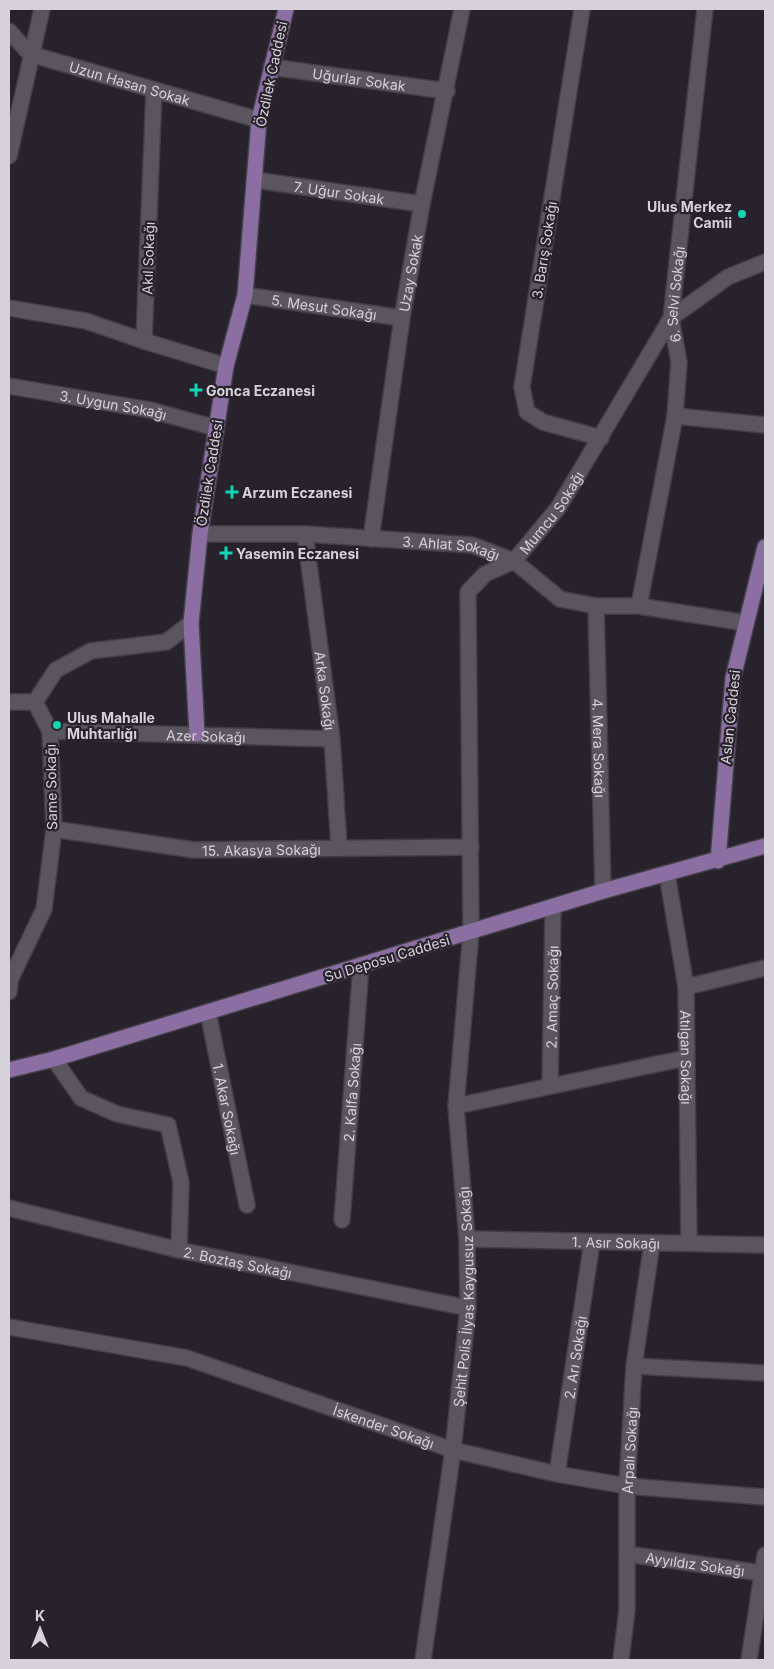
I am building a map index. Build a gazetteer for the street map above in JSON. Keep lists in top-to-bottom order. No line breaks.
{"streets":{"main road":["Özdilek Caddesi","Aslan Caddesi","Su Deposu Caddesi"],"street":["Uğurlar Sokak","Uzun Hasan Sokak","7. Uğur Sokak","3. Barış Sokağı","Akıl Sokağı","Uzay Sokak","6. Selvi Sokağı","5. Mesut Sokağı","3. Uygun Sokağı","Mumcu Sokağı","3. Ahlat Sokağı","Arka Sokağı","Azer Sokağı","4. Mera Sokağı","Same Sokağı","15. Akasya Sokağı","2. Amaç Sokağı","Atılgan Sokağı","2. Kalfa Sokağı","1. Akar Sokağı","1. Asır Sokağı","2. Boztaş Sokağı","Şehit Polis İlyas Kaygusuz Sokağı","2. Arı Sokağı","İskender Sokağı","Arpalı Sokağı","Ayyıldız Sokağı"]},"crossings":[["Özdilek Caddesi","Uğurlar Sokak"],["Özdilek Caddesi","Uzun Hasan Sokak"],["Özdilek Caddesi","7. Uğur Sokak"],["Özdilek Caddesi","5. Mesut Sokağı"],["Özdilek Caddesi","3. Uygun Sokağı"],["Özdilek Caddesi","3. Ahlat Sokağı"],["Özdilek Caddesi","Azer Sokağı"],["Uğurlar Sokak","Uzay Sokak"],["Uzun Hasan Sokak","Akıl Sokağı"],["7. Uğur Sokak","Uzay Sokak"],["3. Barış Sokağı","Mumcu Sokağı"],["Uzay Sokak","5. Mesut Sokağı"],["Uzay Sokak","3. Ahlat Sokağı"],["6. Selvi Sokağı","Mumcu Sokağı"],["6. Selvi Sokağı","3. Ahlat Sokağı"],["Mumcu Sokağı","3. Ahlat Sokağı"],["Mumcu Sokağı","15. Akasya Sokağı"],["Mumcu Sokağı","Su Deposu Caddesi"],["Mumcu Sokağı","Şehit Polis İlyas Kaygusuz Sokağı"],["3. Ahlat Sokağı","Arka Sokağı"],["3. Ahlat Sokağı","Aslan Caddesi"],["3. Ahlat Sokağı","4. Mera Sokağı"],["Arka Sokağı","Azer Sokağı"],["Arka Sokağı","15. Akasya Sokağı"],["Aslan Caddesi","Su Deposu Caddesi"],["Azer Sokağı","Same Sokağı"],["4. Mera Sokağı","Su Deposu Caddesi"],["Same Sokağı","15. Akasya Sokağı"],["Su Deposu Caddesi","2. Amaç Sokağı"],["Su Deposu Caddesi","Atılgan Sokağı"],["Su Deposu Caddesi","2. Kalfa Sokağı"],["Su Deposu Caddesi","1. Akar Sokağı"],["Su Deposu Caddesi","Şehit Polis İlyas Kaygusuz Sokağı"],["Atılgan Sokağı","1. Asır Sokağı"],["1. Asır Sokağı","Şehit Polis İlyas Kaygusuz Sokağı"],["1. Asır Sokağı","2. Arı Sokağı"],["1. Asır Sokağı","Arpalı Sokağı"],["2. Boztaş Sokağı","Şehit Polis İlyas Kaygusuz Sokağı"],["Şehit Polis İlyas Kaygusuz Sokağı","İskender Sokağı"],["2. Arı Sokağı","İskender Sokağı"],["İskender Sokağı","Arpalı Sokağı"],["Arpalı Sokağı","Ayyıldız Sokağı"]],"places":{"other":["Ulus Merkez Camii","Ulus Mahalle Muhtarlığı"],"health":["Gonca Eczanesi","Arzum Eczanesi","Yasemin Eczanesi"]},"north":"top"}
